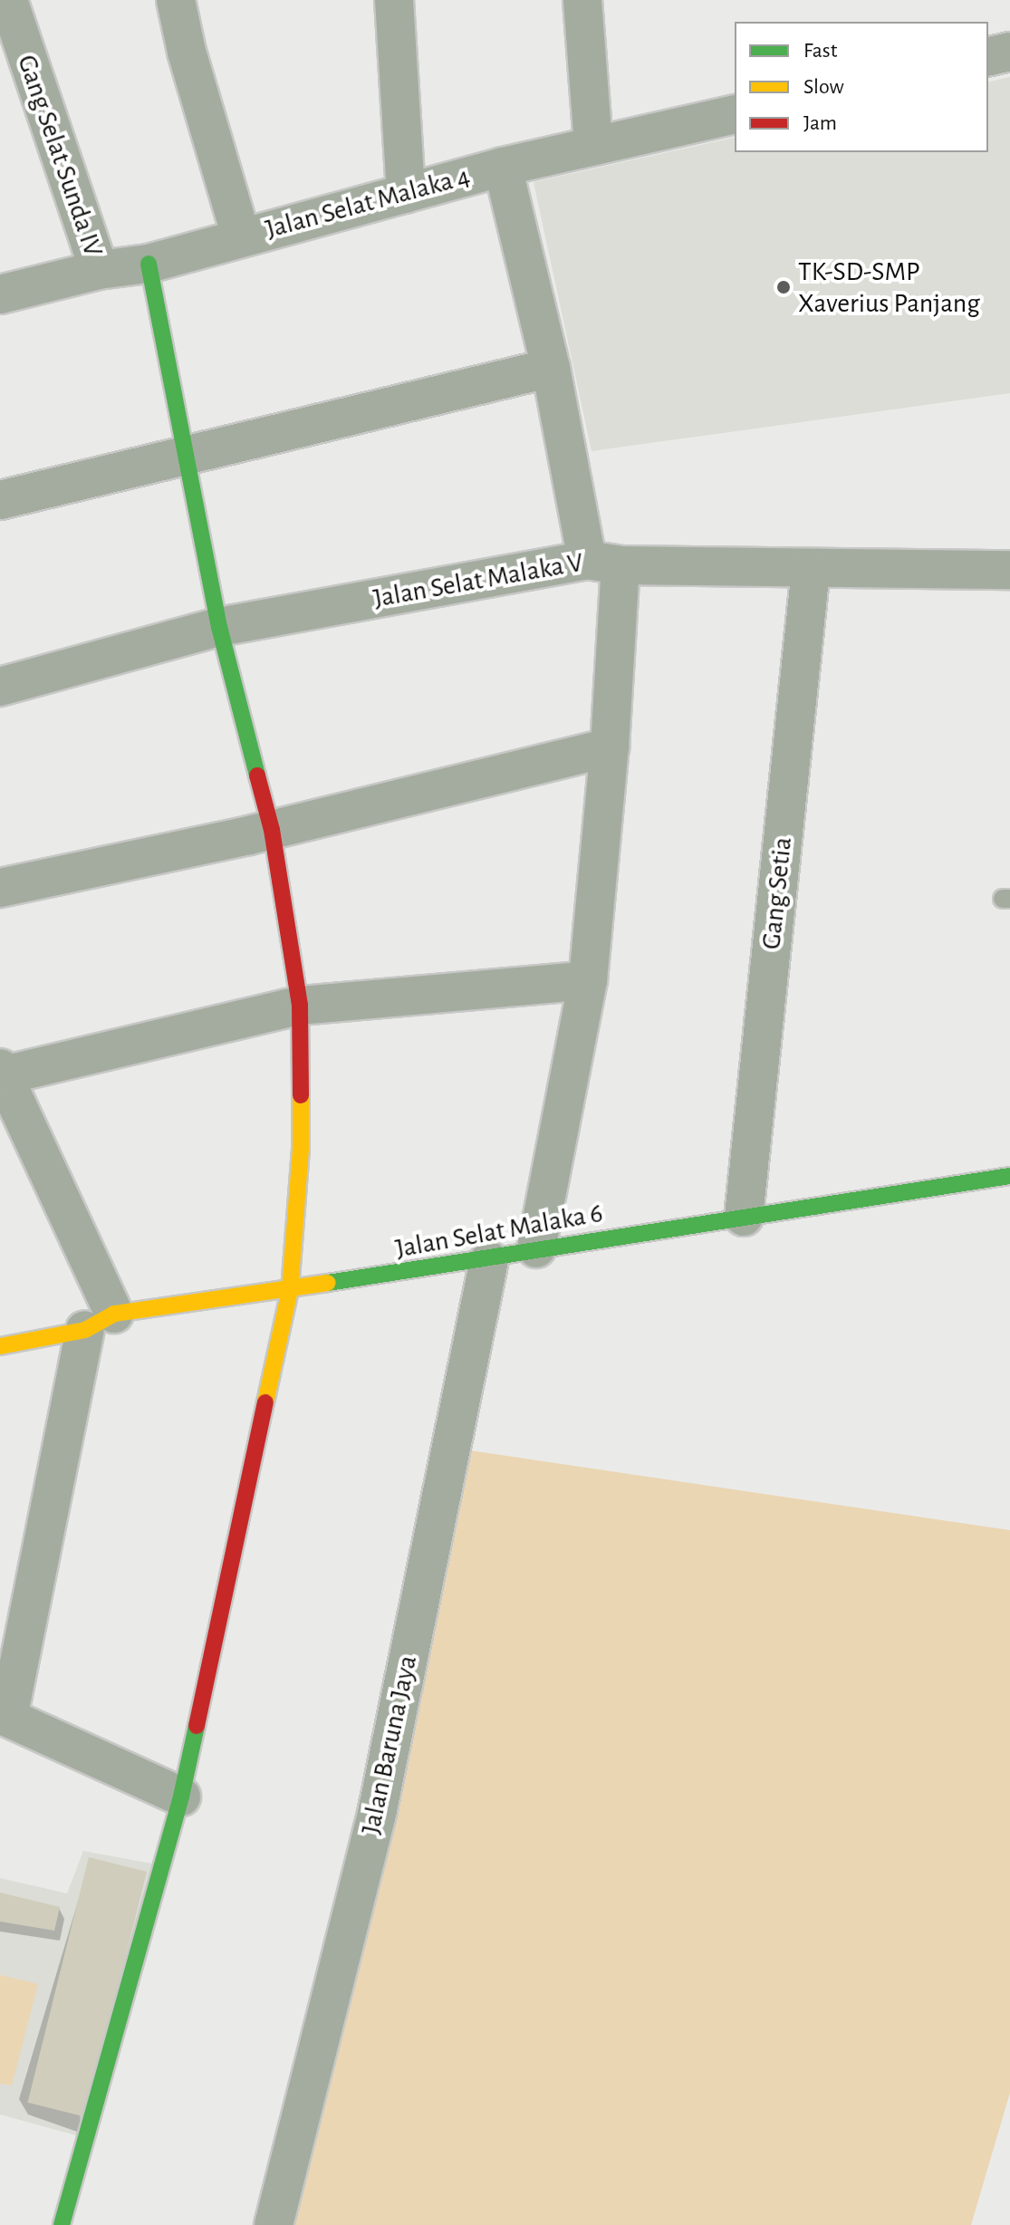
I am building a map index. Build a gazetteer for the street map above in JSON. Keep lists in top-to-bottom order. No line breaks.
{"streets":{"street":["Gang Selat Sunda IV","Jalan Selat Malaka 4","Jalan Selat Malaka V","Gang Setia","Jalan Selat Malaka 6","Jalan Baruna Jaya"]},"crossings":[["Gang Selat Sunda IV","Jalan Selat Malaka 4"],["Jalan Selat Malaka V","Gang Setia"],["Gang Setia","Jalan Selat Malaka 6"],["Jalan Selat Malaka 6","Jalan Baruna Jaya"]],"places":["TK-SD-SMP Xaverius Panjang"],"legend":["Fast","Slow","Jam"]}
